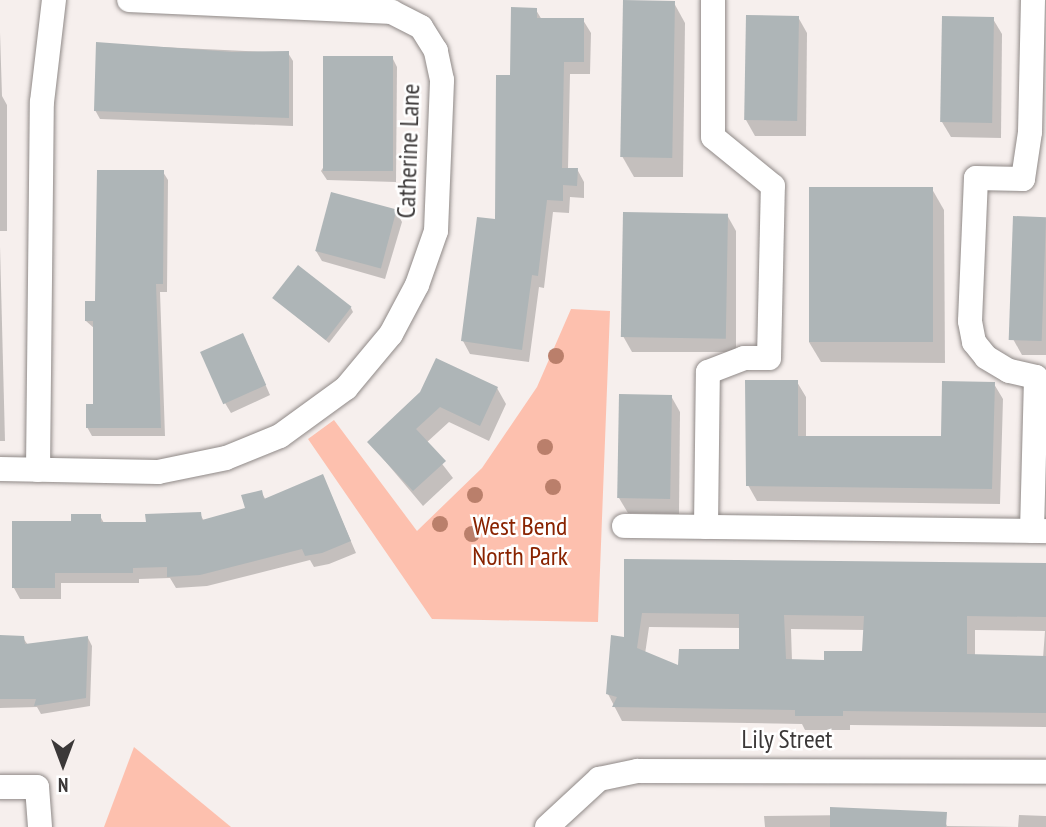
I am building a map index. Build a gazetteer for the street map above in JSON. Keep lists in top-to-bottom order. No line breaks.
{"streets":{"street":["Catherine Lane","Lily Street"]},"parks":["West Bend North Park"],"north":"bottom"}
